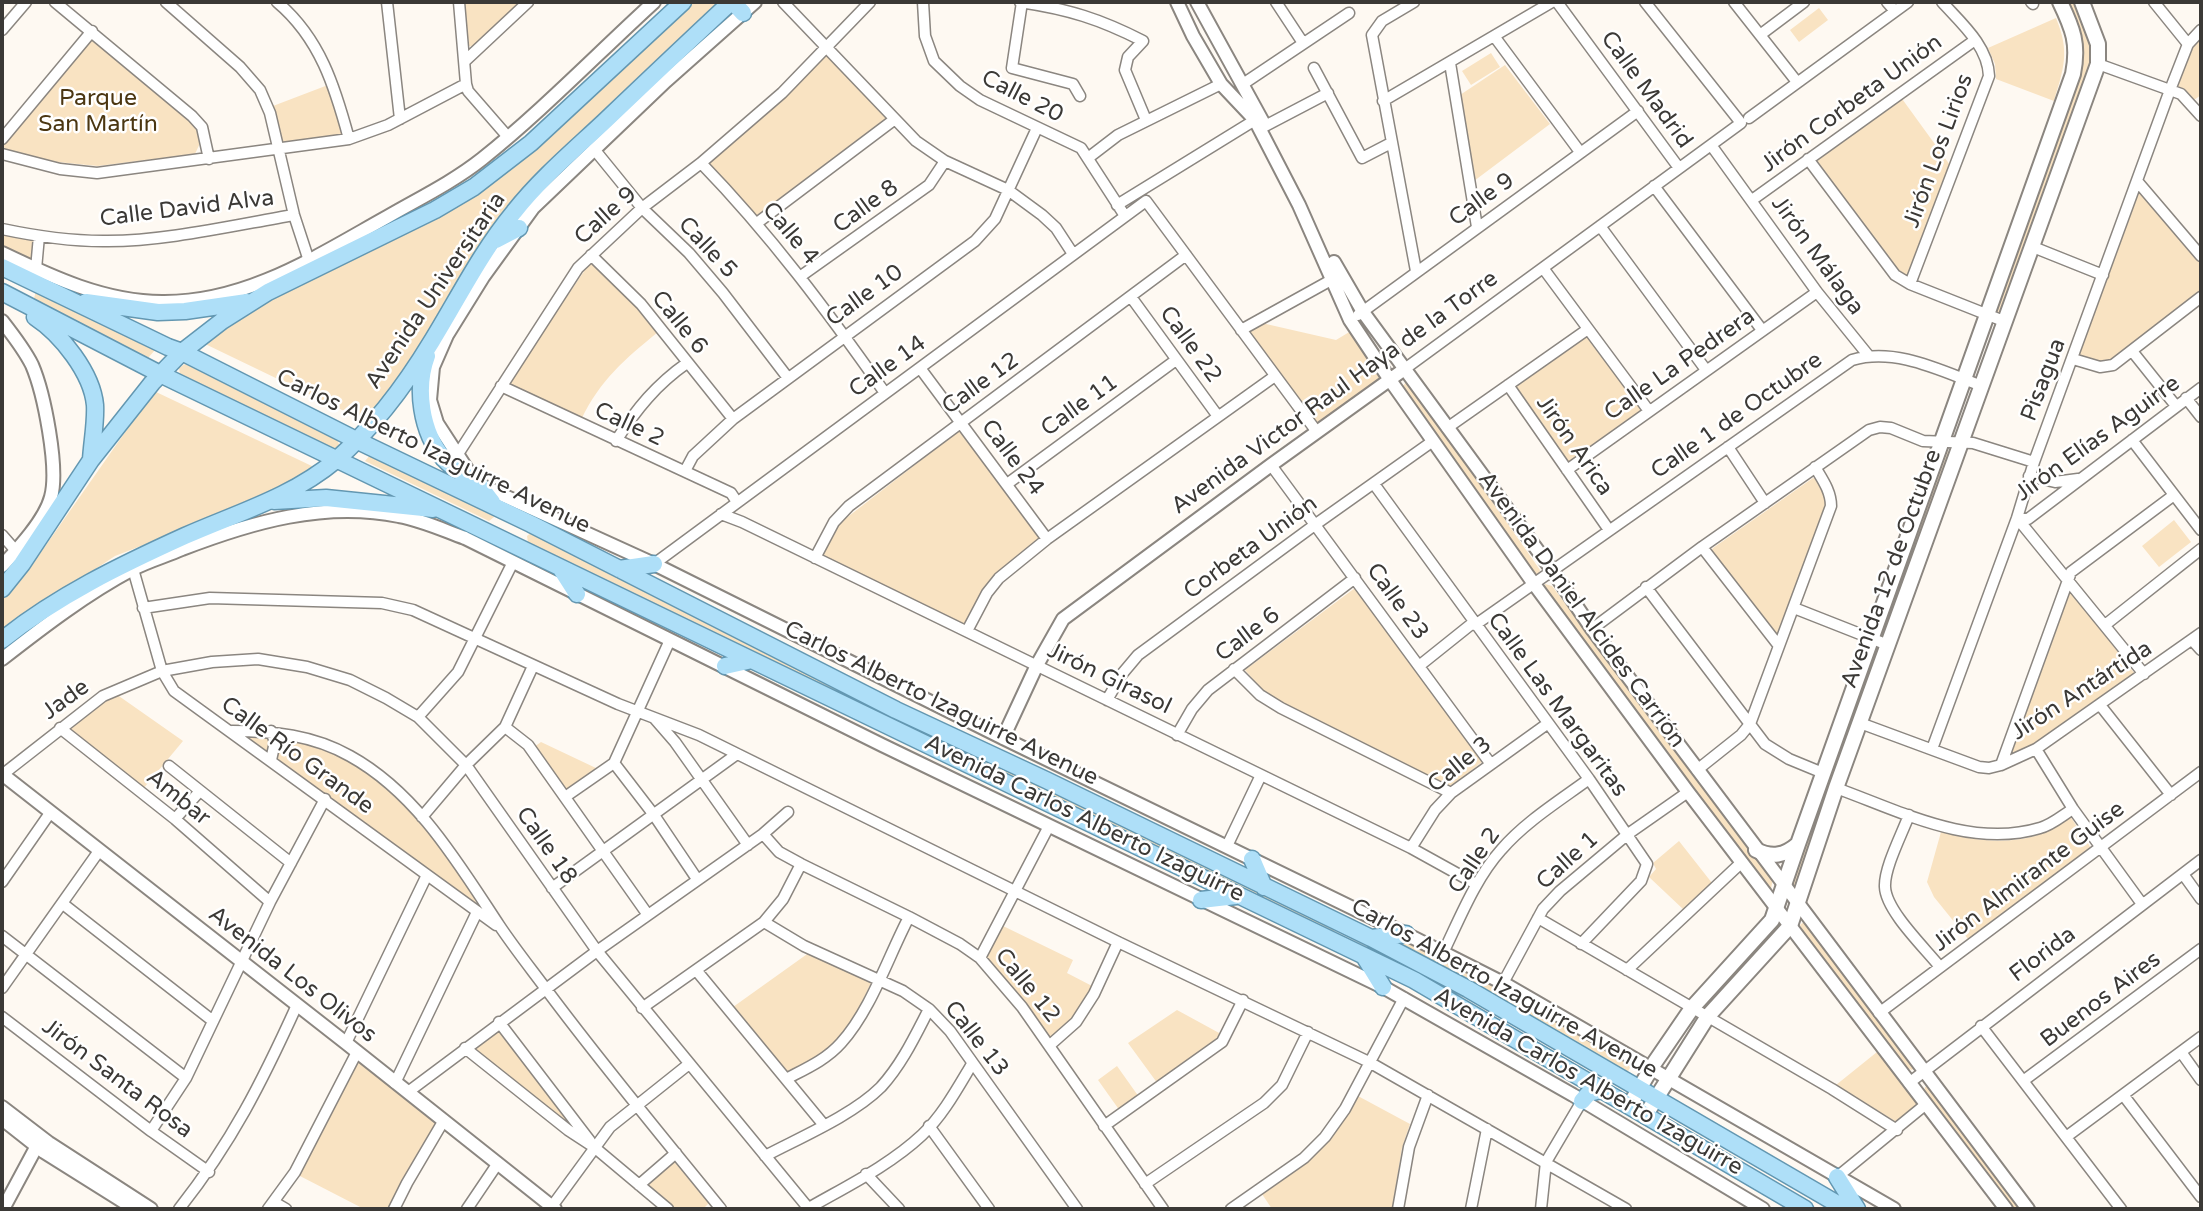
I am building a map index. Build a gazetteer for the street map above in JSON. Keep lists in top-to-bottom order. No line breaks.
{"streets":{"main road":["Avenida Universitaria","Carlos Alberto Izaguirre Avenue","Avenida 12 de Octubre"],"street":["Calle Madrid","Calle 20","Jirón Corbeta Unión","Jirón Los Lirios","Calle 9","Calle 8","Calle David Alva","Calle 4","Calle 5","Jirón Málaga","Calle 10","Calle 6","Calle 22","Calle La Pedrera","Calle 14","Pisagua","Calle 12","Avenida Victor Raul Haya de la Torre","Calle 11","Calle 1 de Octubre","Calle 2","Jirón Elías Aguirre","Jirón Arica","Calle 24","Corbeta Unión","Calle 23","Avenida Daniel Alcides Carrión","Jirón Girasol","Jirón Antártida","Jade","Calle Las Margaritas","Calle Río Grande","Calle 3","Ambar","Avenida Carlos Alberto Izaguirre","Calle 18","Calle 1","Jirón Almirante Guise","Florida","Avenida Los Olivos","Buenos Aires","Calle 13","Jirón Santa Rosa"]},"crossings":[["Calle Madrid","Calle 9"],["Calle Madrid","Avenida Victor Raul Haya de la Torre"],["Calle 20","Calle 10"],["Calle 20","Calle 14"],["Jirón Corbeta Unión","Jirón Los Lirios"],["Jirón Corbeta Unión","Jirón Málaga"],["Calle 9","Calle 4"],["Calle 9","Calle 5"],["Calle 9","Avenida Universitaria"],["Calle 9","Calle 6"],["Calle 9","Calle 2"],["Calle 9","Avenida Daniel Alcides Carrión"],["Calle 8","Calle 4"],["Calle 4","Calle 10"],["Calle 5","Avenida Universitaria"],["Calle 5","Calle 10"],["Jirón Málaga","Calle La Pedrera"],["Jirón Málaga","Avenida Victor Raul Haya de la Torre"],["Jirón Málaga","Calle 1 de Octubre"],["Avenida Universitaria","Carlos Alberto Izaguirre Avenue"],["Avenida Universitaria","Calle Río Grande"],["Avenida Universitaria","Avenida Carlos Alberto Izaguirre"],["Calle 10","Calle 6"],["Calle 10","Calle 2"],["Calle 6","Calle 23"],["Calle 6","Jirón Girasol"],["Calle 22","Calle 12"],["Calle 22","Calle 11"],["Calle La Pedrera","Jirón Arica"],["Calle 14","Calle 12"],["Calle 14","Calle 2"],["Calle 14","Calle 24"],["Calle 14","Jirón Girasol"],["Calle 14","Avenida Carlos Alberto Izaguirre"],["Pisagua","Jirón Elías Aguirre"],["Pisagua","Jirón Antártida"],["Calle 12","Calle 24"],["Calle 12","Jirón Girasol"],["Avenida Victor Raul Haya de la Torre","Calle 23"],["Avenida Victor Raul Haya de la Torre","Avenida Daniel Alcides Carrión"],["Avenida Victor Raul Haya de la Torre","Jirón Girasol"],["Avenida Victor Raul Haya de la Torre","Avenida Carlos Alberto Izaguirre"],["Calle 11","Calle 24"],["Calle 1 de Octubre","Jirón Arica"],["Calle 1 de Octubre","Calle 23"],["Calle 1 de Octubre","Avenida Daniel Alcides Carrión"],["Calle 1 de Octubre","Calle Las Margaritas"],["Calle 2","Jirón Girasol"],["Calle 2","Calle Las Margaritas"],["Calle 2","Avenida Carlos Alberto Izaguirre"],["Carlos Alberto Izaguirre Avenue","Avenida 12 de Octubre"],["Carlos Alberto Izaguirre Avenue","Avenida Carlos Alberto Izaguirre"],["Corbeta Unión","Calle 23"],["Corbeta Unión","Avenida Daniel Alcides Carrión"],["Corbeta Unión","Jirón Girasol"],["Corbeta Unión","Calle Las Margaritas"],["Avenida 12 de Octubre","Avenida Daniel Alcides Carrión"],["Avenida 12 de Octubre","Jirón Antártida"],["Avenida 12 de Octubre","Avenida Carlos Alberto Izaguirre"],["Calle 23","Calle 3"],["Avenida Daniel Alcides Carrión","Calle 1"],["Avenida Daniel Alcides Carrión","Jirón Almirante Guise"],["Avenida Daniel Alcides Carrión","Florida"],["Jirón Girasol","Calle 3"],["Jade","Calle Río Grande"],["Jade","Ambar"],["Jade","Calle 18"],["Jade","Avenida Los Olivos"],["Calle Las Margaritas","Calle 3"],["Calle Las Margaritas","Calle 1"],["Calle Río Grande","Calle 18"],["Avenida Carlos Alberto Izaguirre","Calle 1"]],"parks":["Parque San Martín"]}
